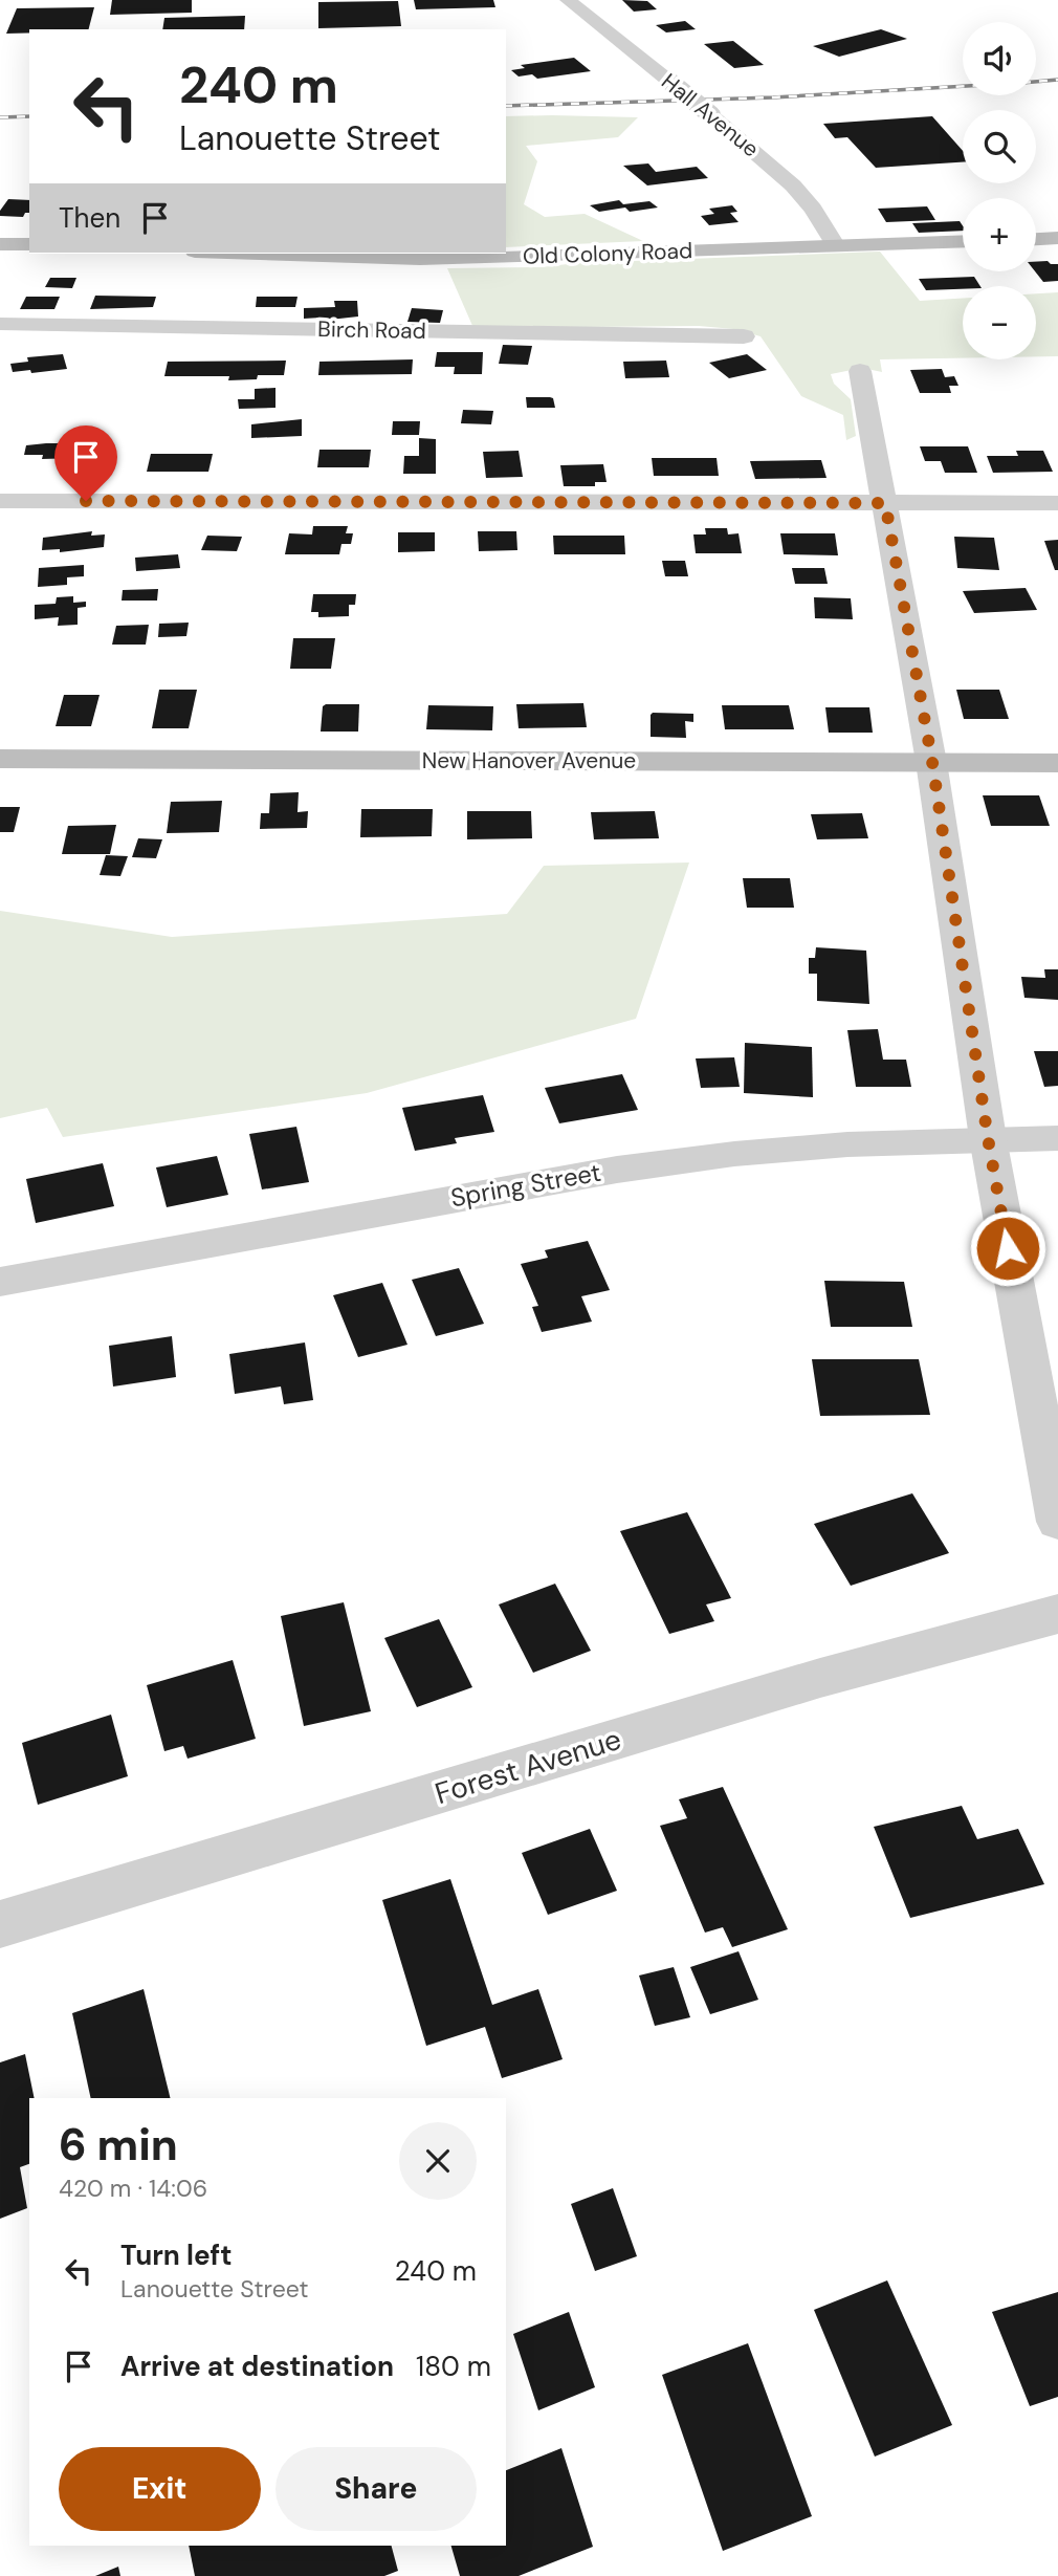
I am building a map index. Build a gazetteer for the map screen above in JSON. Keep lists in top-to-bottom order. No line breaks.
{"streets":{"main road":["Old Colony Road","New Hanover Avenue"],"street":["Hall Avenue","Birch Road","Spring Street","Forest Avenue"]},"crossings":[["Hall Avenue","Old Colony Road"]],"page":{"map_buttons":["+","−"],"turn":["240 m","Lanouette Street"],"then":"Then","heading":["6 min","420 m · 14:06"],"list":[{"name":"Turn left","note":"Lanouette Street","value":"240 m"},{"name":"Arrive at destination","value":"180 m"}],"buttons":["Exit","Share"]}}
